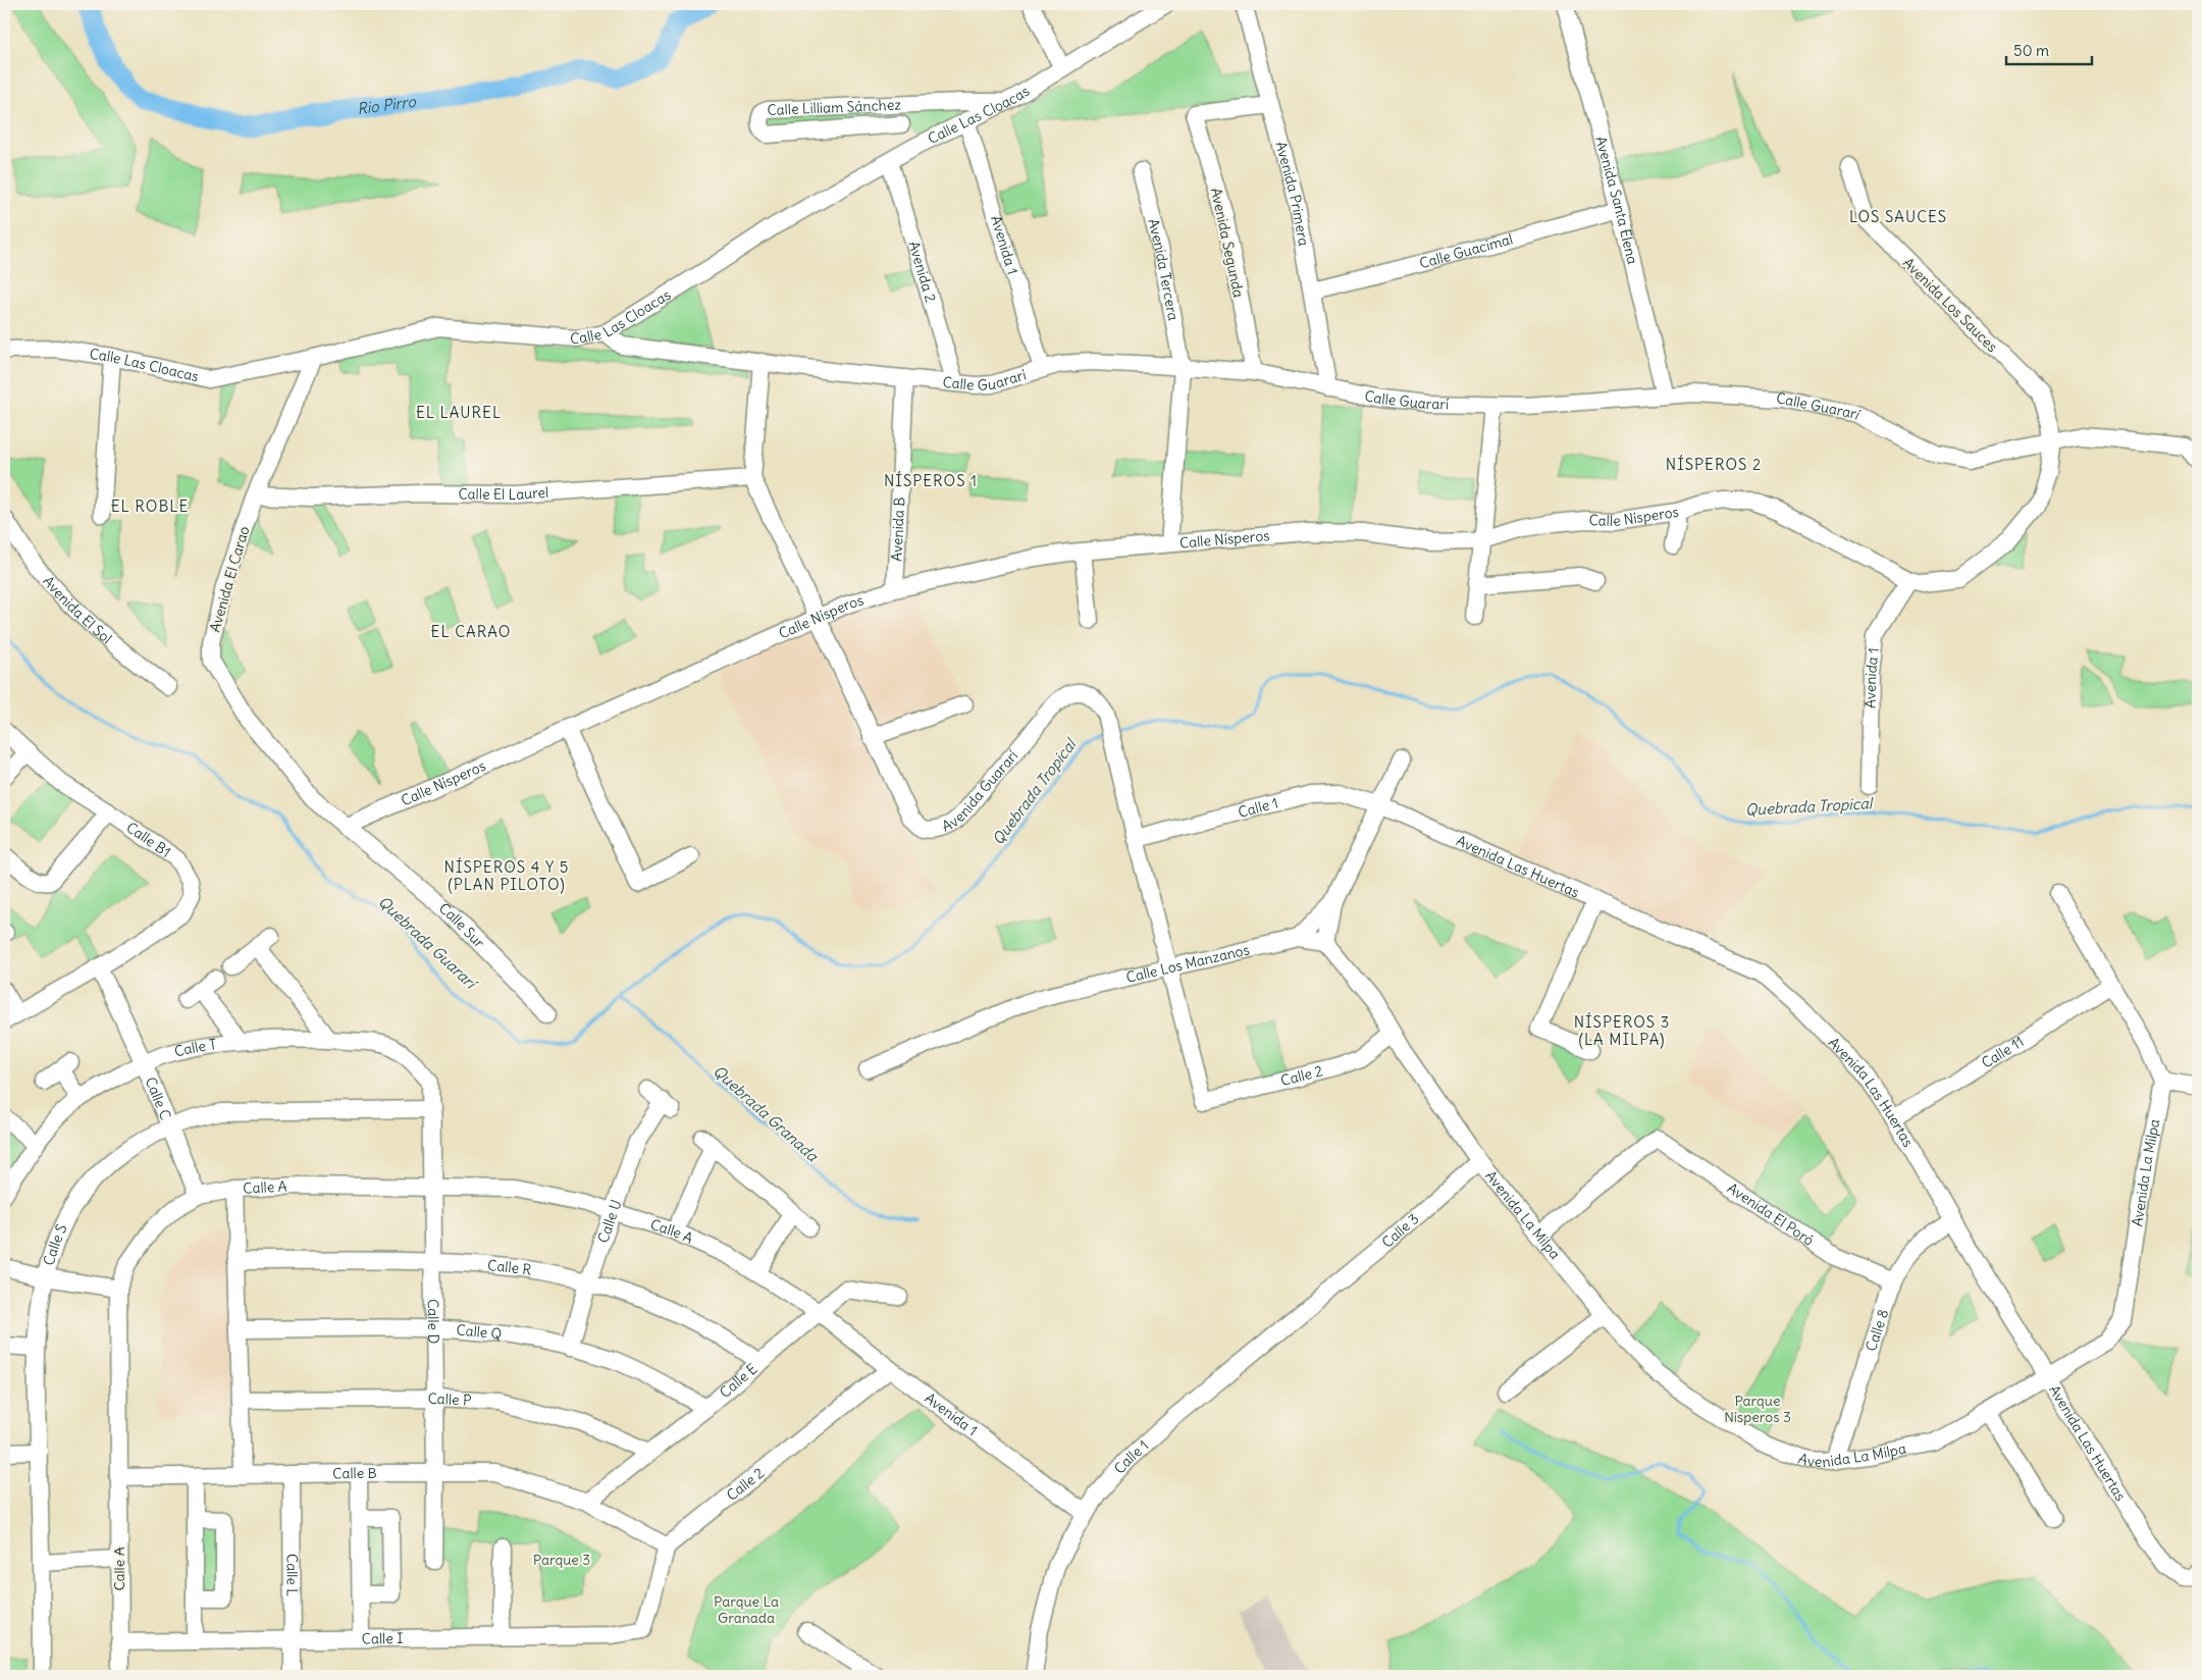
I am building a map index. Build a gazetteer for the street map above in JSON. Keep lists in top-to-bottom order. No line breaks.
{"streets":{"street":["Calle Lilliam Sánchez","Calle Las Cloacas","Avenida Primera","Avenida Santa Elena","Avenida Segunda","Avenida 1","Calle Guacimal","Avenida Tercera","Avenida 2","Avenida Los Sauces","Calle Guararí","Calle El Laurel","Calle Nísperos","Avenida B","Avenida El Carao","Avenida El Sol","Avenida Guararí","Calle 1","Calle B1","Avenida Las Huertas","Calle Sur","Calle Los Manzanos","Calle T","Calle 11","Calle 2","Calle C","Avenida La Milpa","Calle A","Avenida El Poró","Calle U","Calle 3","Calle S","Calle R","Calle D","Calle 8","Calle Q","Calle E","Calle P","Calle B","Calle L","Calle I"]},"crossings":[["Calle Lilliam Sánchez","Calle Las Cloacas"],["Calle Las Cloacas","Avenida 1"],["Calle Las Cloacas","Avenida 2"],["Calle Las Cloacas","Calle Guararí"],["Calle Las Cloacas","Avenida El Carao"],["Avenida Primera","Avenida Segunda"],["Avenida Primera","Calle Guacimal"],["Avenida Primera","Calle Guararí"],["Avenida Santa Elena","Calle Guacimal"],["Avenida Santa Elena","Calle Guararí"],["Avenida Segunda","Calle Guararí"],["Avenida 1","Calle Guararí"],["Avenida 1","Calle Nísperos"],["Avenida 1","Calle 1"],["Avenida 1","Calle 2"],["Avenida 1","Calle A"],["Avenida 1","Calle E"],["Avenida Tercera","Calle Guararí"],["Avenida Tercera","Calle Nísperos"],["Avenida 2","Calle Guararí"],["Avenida Los Sauces","Calle Guararí"],["Avenida Los Sauces","Calle Nísperos"],["Calle Guararí","Calle Nísperos"],["Calle Guararí","Avenida B"],["Calle Guararí","Avenida Guararí"],["Calle El Laurel","Avenida El Carao"],["Calle El Laurel","Avenida Guararí"],["Calle Nísperos","Avenida B"],["Calle Nísperos","Avenida El Carao"],["Calle Nísperos","Avenida Guararí"],["Calle Nísperos","Calle Sur"],["Avenida El Carao","Calle Sur"],["Avenida Guararí","Calle 1"],["Avenida Guararí","Calle Los Manzanos"],["Avenida Guararí","Calle 2"],["Calle 1","Avenida Las Huertas"],["Calle 1","Calle 3"],["Calle B1","Calle C"],["Avenida Las Huertas","Calle 11"],["Avenida Las Huertas","Avenida La Milpa"],["Avenida Las Huertas","Calle 8"],["Calle Los Manzanos","Avenida La Milpa"],["Calle T","Calle C"],["Calle T","Calle D"],["Calle 2","Avenida La Milpa"],["Calle 2","Calle I"],["Calle C","Calle A"],["Calle C","Calle S"],["Avenida La Milpa","Avenida El Poró"],["Avenida La Milpa","Calle 3"],["Avenida La Milpa","Calle 8"],["Calle A","Calle U"],["Calle A","Calle D"],["Calle A","Calle E"],["Calle A","Calle B"],["Calle A","Calle I"],["Avenida El Poró","Calle 8"],["Calle U","Calle R"],["Calle U","Calle Q"],["Calle S","Calle D"],["Calle R","Calle D"],["Calle R","Calle E"],["Calle D","Calle Q"],["Calle D","Calle P"],["Calle D","Calle B"],["Calle Q","Calle E"],["Calle E","Calle P"],["Calle E","Calle B"],["Calle B","Calle L"],["Calle L","Calle I"]],"districts":["LOS SAUCES","EL LAUREL","NÍSPEROS 2","NÍSPEROS 1","EL ROBLE","EL CARAO","NÍSPEROS 4 Y 5 (PLAN PILOTO)","NÍSPEROS 3 (LA MILPA)"],"water":["Rio Pirro","Quebrada Tropical","Quebrada Guararí","Quebrada Granada"],"parks":["Parque Nísperos 3","Parque 3","Parque La Granada"],"scale_bar":"50 m"}
